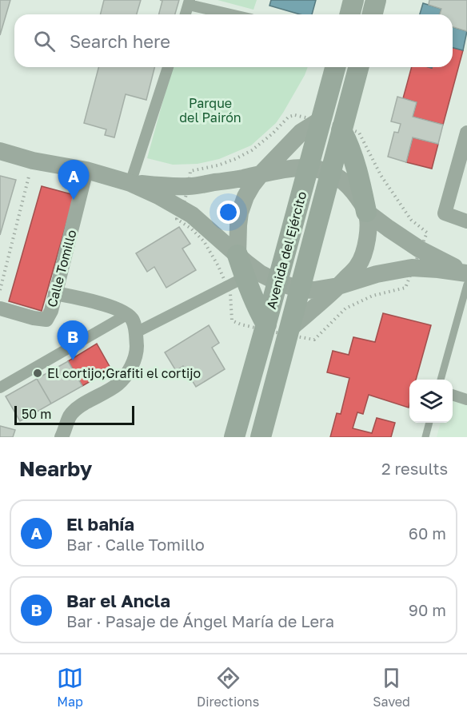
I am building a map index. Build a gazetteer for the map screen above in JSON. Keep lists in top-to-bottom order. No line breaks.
{"streets":{"main road":["Avenida del Ejército"],"street":["Calle Tomillo"]},"parks":["Parque del Pairón"],"places":["El cortijo;Grafiti el cortijo"],"scale_bar":"50 m","page":{"search":"Search here","pins":["A","B"],"scale":"50 m","heading":["Nearby","2 results"],"list":[{"mark":"A","name":"El bahía","note":"Bar · Calle Tomillo","value":"60 m"},{"mark":"B","name":"Bar el Ancla","note":"Bar · Pasaje de Ángel María de Lera","value":"90 m"}],"nav":["Map","Directions","Saved"]}}
